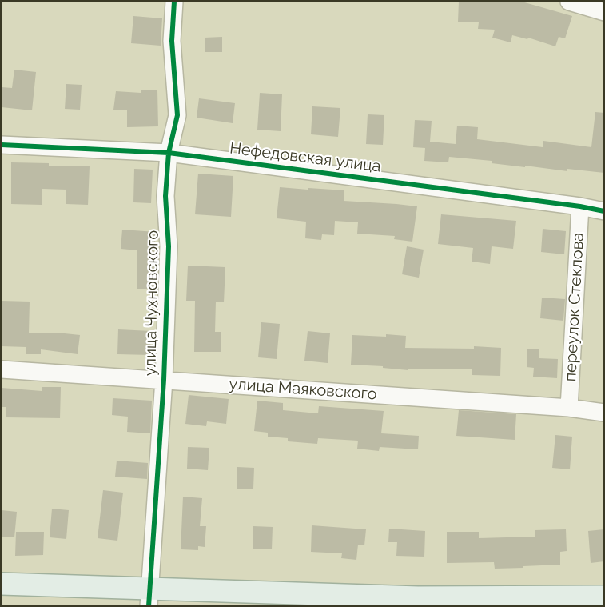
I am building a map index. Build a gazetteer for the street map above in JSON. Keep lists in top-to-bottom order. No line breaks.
{"streets":{"street":["Нефедовская улица","улица Чухновского","переулок Стеклова","улица Маяковского"]},"crossings":[["Нефедовская улица","улица Чухновского"],["Нефедовская улица","переулок Стеклова"],["улица Чухновского","улица Маяковского"],["переулок Стеклова","улица Маяковского"]]}
